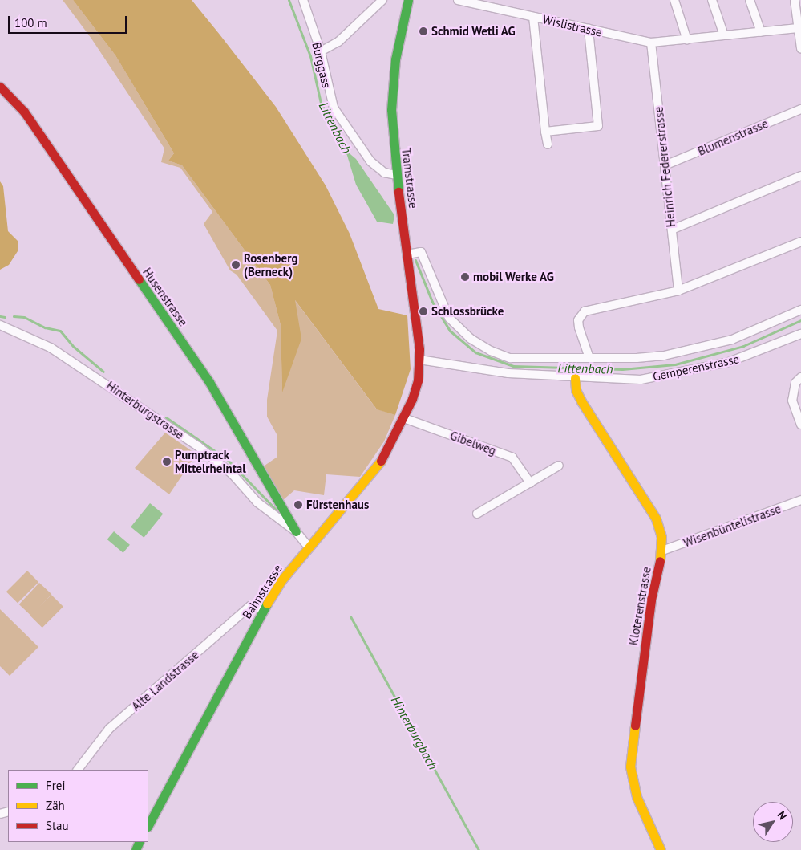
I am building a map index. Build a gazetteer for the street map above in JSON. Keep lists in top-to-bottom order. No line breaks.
{"streets":{"street":["Wislistrasse","Burggass","Blumenstrasse","Heinrich Federerstrasse","Tramstrasse","Husenstrasse","Gemperenstrasse","Hinterburgstrasse","Gibelweg","Wisenbüntelistrasse","Bahnstrasse","Kloterenstrasse","Alte Landstrasse"]},"crossings":[["Wislistrasse","Heinrich Federerstrasse"],["Burggass","Tramstrasse"],["Blumenstrasse","Heinrich Federerstrasse"],["Tramstrasse","Gemperenstrasse"],["Tramstrasse","Bahnstrasse"],["Husenstrasse","Hinterburgstrasse"],["Gemperenstrasse","Bahnstrasse"],["Gemperenstrasse","Kloterenstrasse"],["Hinterburgstrasse","Bahnstrasse"],["Gibelweg","Bahnstrasse"],["Wisenbüntelistrasse","Kloterenstrasse"],["Bahnstrasse","Alte Landstrasse"]],"water":["Littenbach","Hinterburgbach"],"places":["Schmid Wetli AG","Rosenberg (Berneck)","mobil Werke AG","Schlossbrücke","Pumptrack Mittelrheintal","Fürstenhaus"],"legend":["Frei","Zäh","Stau"],"scale_bar":"100 m","north":"top right"}
